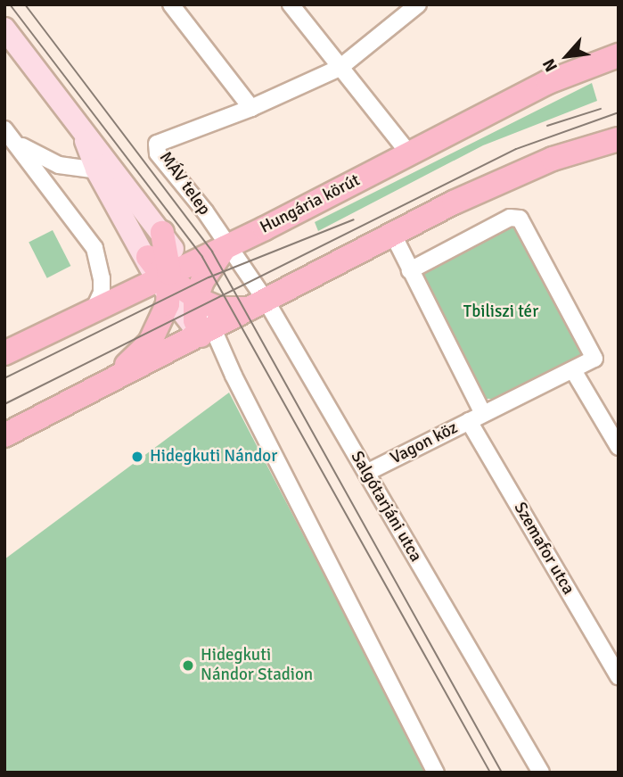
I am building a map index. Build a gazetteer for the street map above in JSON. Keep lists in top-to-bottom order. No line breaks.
{"streets":{"main road":["Hungária körút"],"street":["MÁV telep","Vagon köz","Salgótarjáni utca","Szemafor utca"]},"crossings":[["MÁV telep","Hungária körút"],["MÁV telep","Salgótarjáni utca"],["Hungária körút","Salgótarjáni utca"],["Vagon köz","Salgótarjáni utca"],["Vagon köz","Szemafor utca"]],"parks":["Tbiliszi tér"],"places":["Hidegkuti Nándor","Hidegkuti Nándor Stadion"],"north":"bottom left"}
